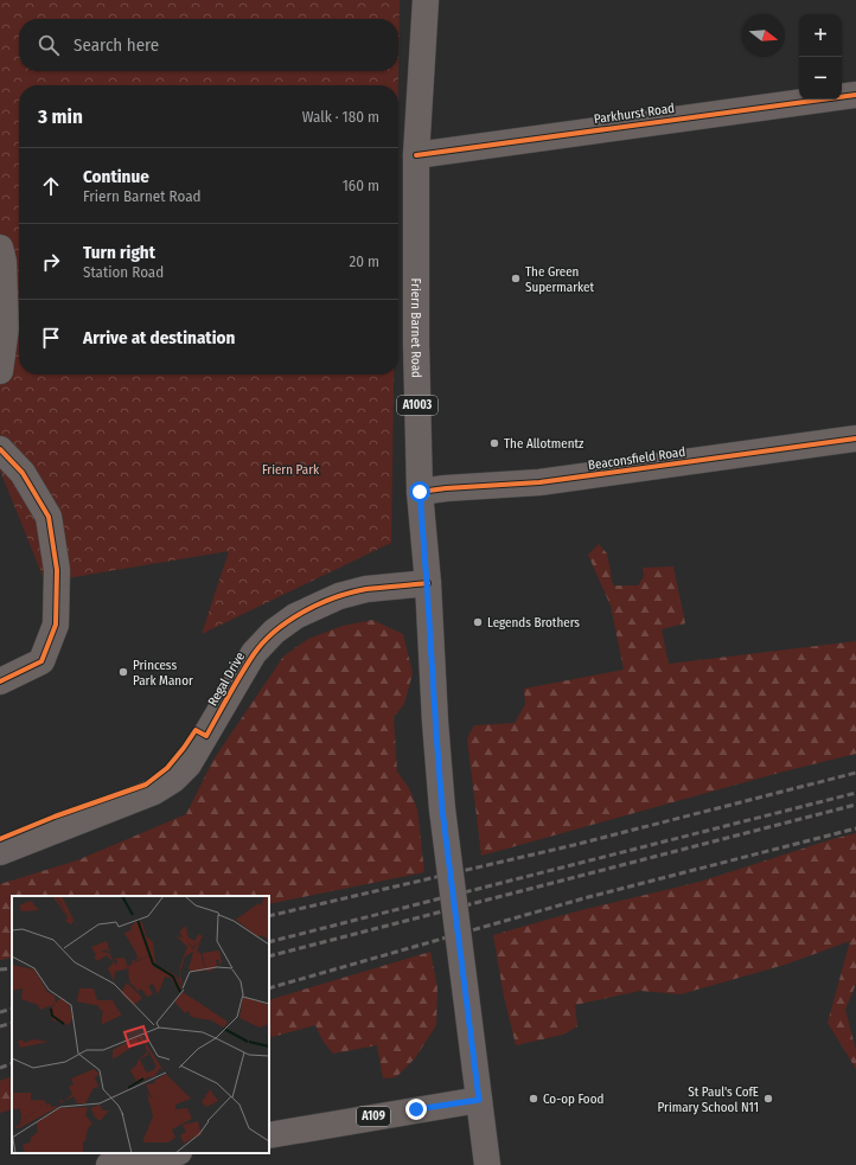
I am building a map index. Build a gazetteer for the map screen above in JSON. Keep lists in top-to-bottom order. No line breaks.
{"streets":{"main road":["Friern Barnet Road","A1003","A109"],"street":["Parkhurst Road","Beaconsfield Road","Regal Drive"]},"crossings":[["Parkhurst Road","Friern Barnet Road"],["Friern Barnet Road","Beaconsfield Road"],["Friern Barnet Road","Regal Drive"],["Friern Barnet Road","A109"]],"parks":["Friern Park"],"places":["The Green Supermarket","The Allotmentz","Legends Brothers","Princess Park Manor","Co-op Food","St Paul's CofE Primary School N11"],"north":"right","page":{"map_buttons":["+","−"],"search":"Search here","heading":["3 min","Walk · 180 m"],"list":[["Continue","Friern Barnet Road","160 m"],["Turn right","Station Road","20 m"],"Arrive at destination"]}}
